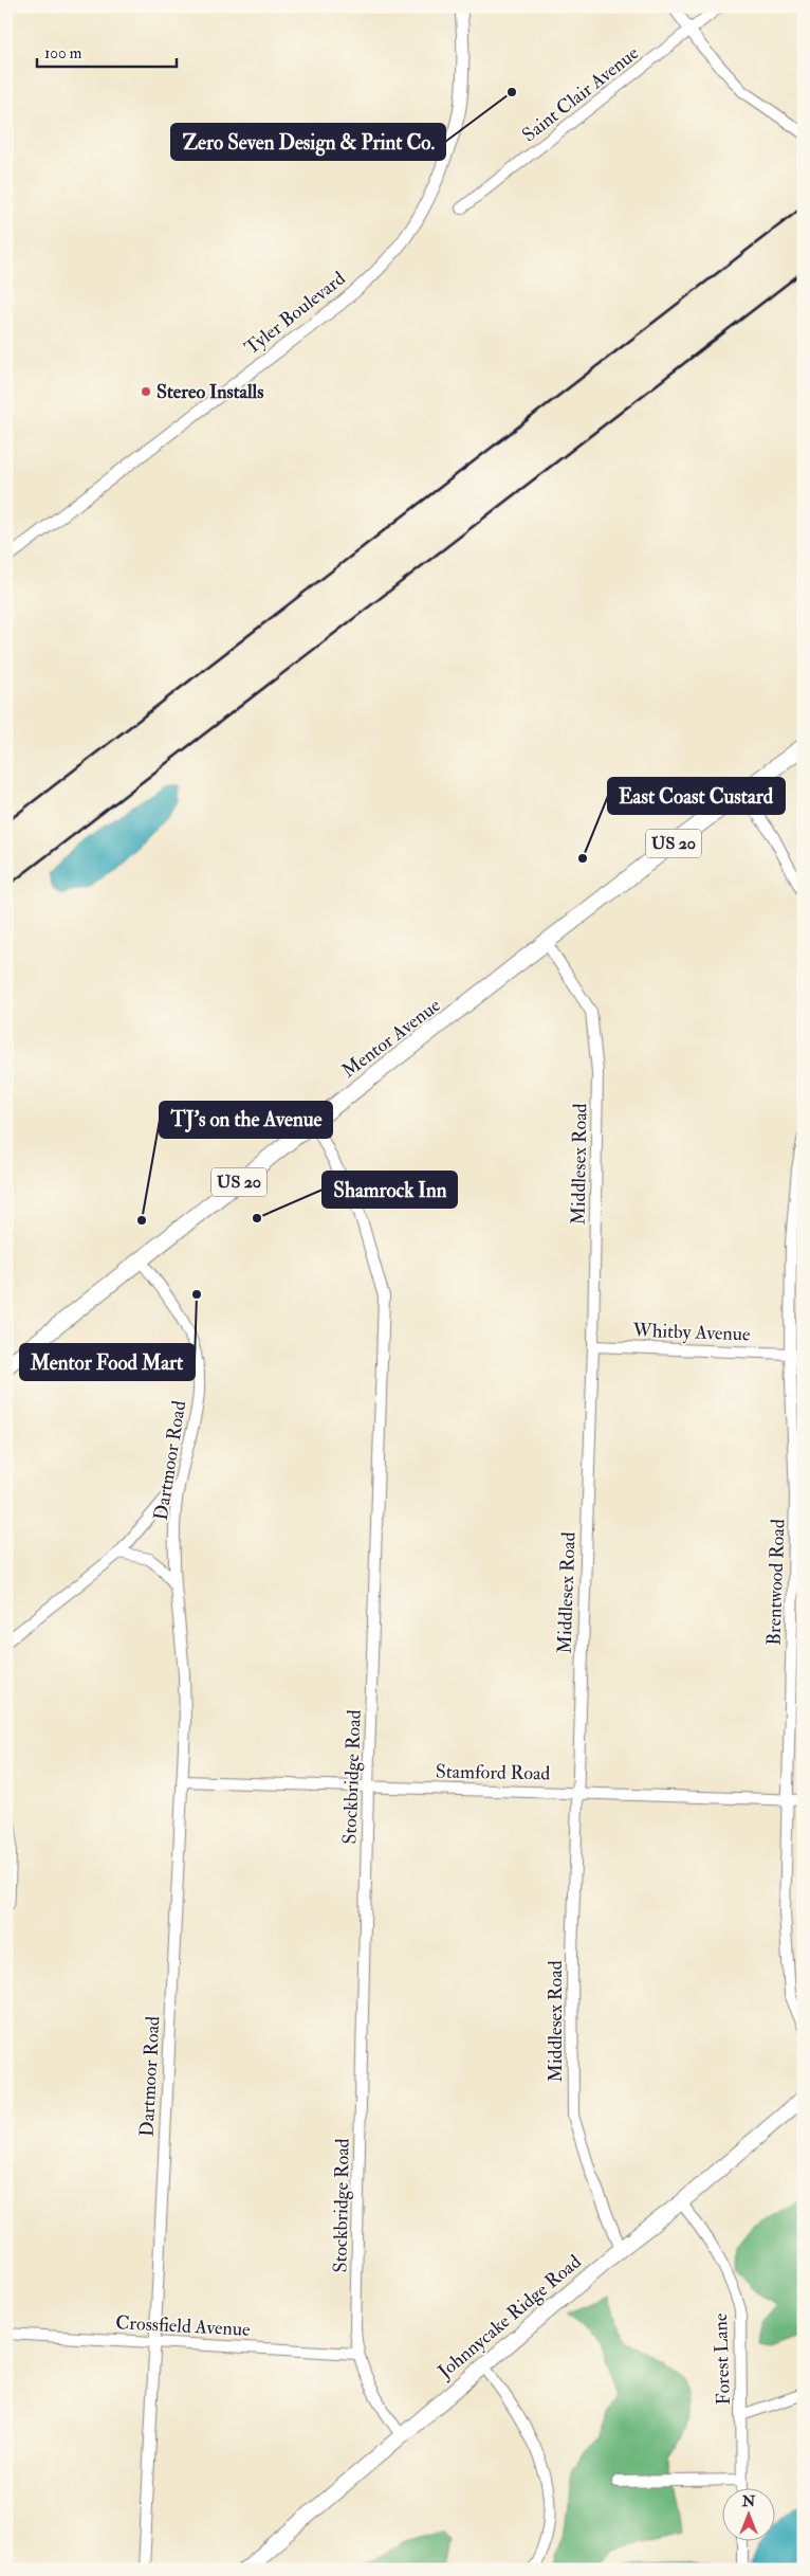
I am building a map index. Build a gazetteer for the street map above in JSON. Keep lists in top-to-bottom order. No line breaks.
{"streets":{"main road":["US 20","Mentor Avenue","Johnnycake Ridge Road"],"street":["Saint Clair Avenue","Tyler Boulevard","Middlesex Road","Whitby Avenue","Dartmoor Road","Brentwood Road","Stamford Road","Stockbridge Road","Crossfield Avenue","Forest Lane"]},"crossings":[["Mentor Avenue","Middlesex Road"],["Mentor Avenue","Dartmoor Road"],["Mentor Avenue","Stockbridge Road"],["Middlesex Road","Whitby Avenue"],["Middlesex Road","Stamford Road"],["Middlesex Road","Johnnycake Ridge Road"],["Whitby Avenue","Brentwood Road"],["Dartmoor Road","Stamford Road"],["Dartmoor Road","Crossfield Avenue"],["Brentwood Road","Stamford Road"],["Stamford Road","Stockbridge Road"],["Stockbridge Road","Johnnycake Ridge Road"],["Stockbridge Road","Crossfield Avenue"],["Johnnycake Ridge Road","Forest Lane"]],"places":["Zero Seven Design & Print Co.","Stereo Installs","East Coast Custard","Shamrock Inn","TJ’s on the Avenue","Mentor Food Mart"],"scale_bar":"100 m","north":"top"}
